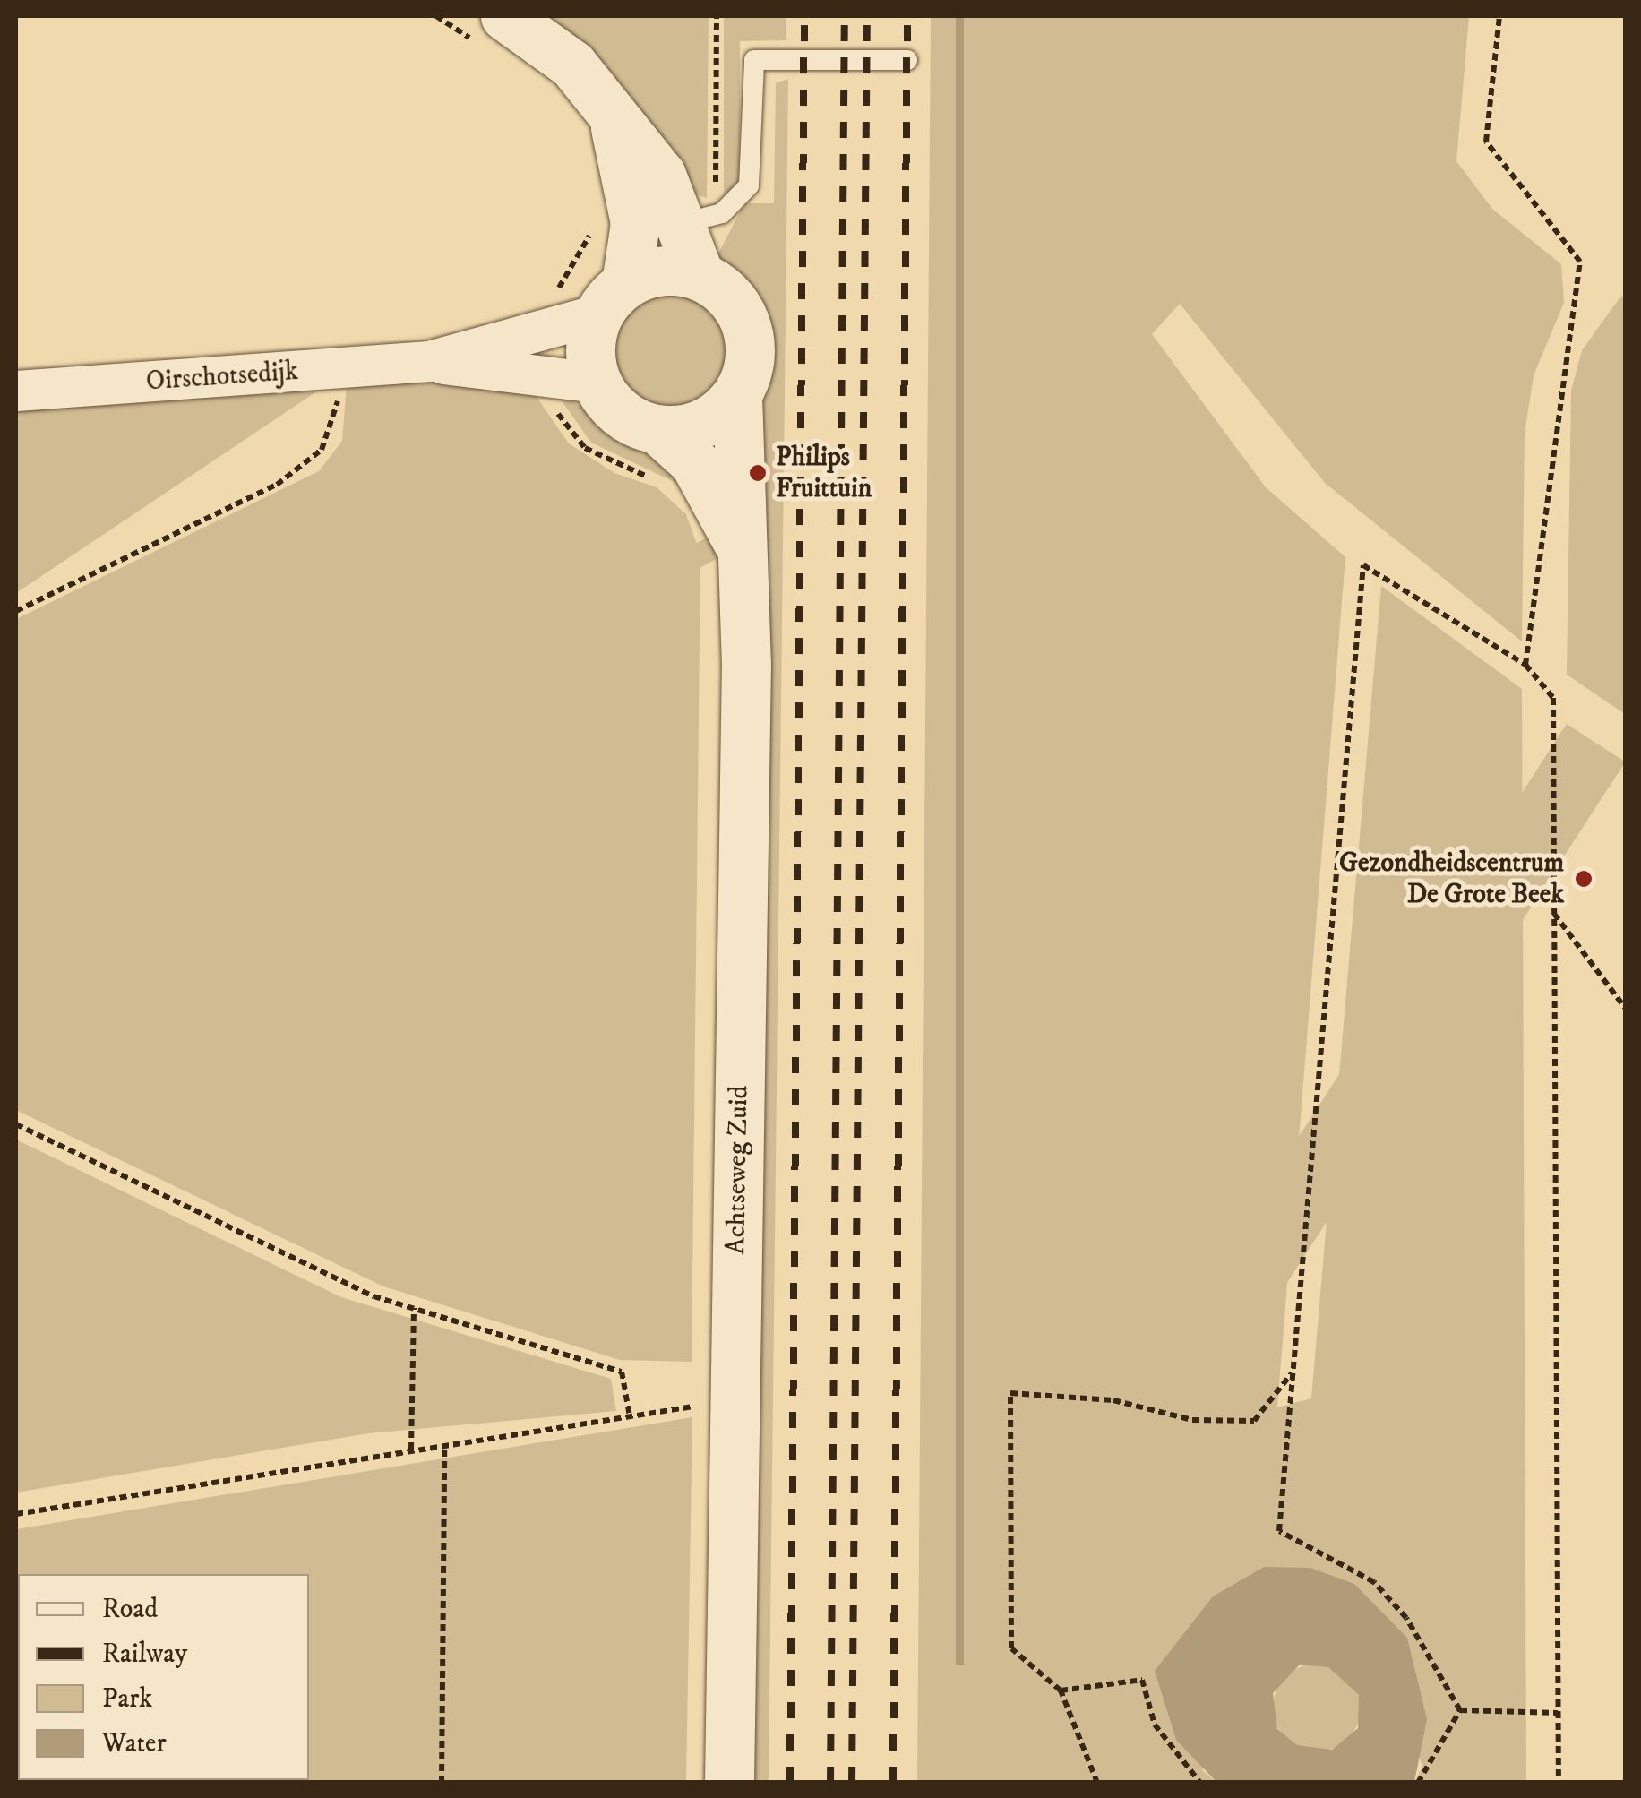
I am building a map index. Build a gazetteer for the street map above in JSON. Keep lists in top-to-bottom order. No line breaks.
{"streets":{"street":["Oirschotsedijk","Achtseweg Zuid"]},"crossings":[["Oirschotsedijk","Achtseweg Zuid"]],"places":["Philips Fruittuin","Gezondheidscentrum De Grote Beek"],"legend":["Road","Railway","Park","Water"]}
